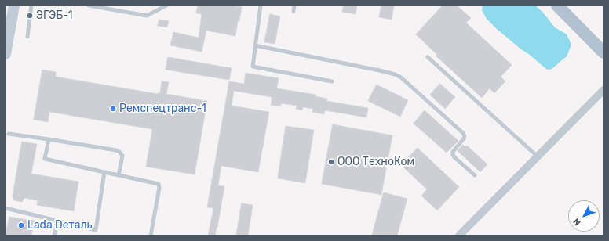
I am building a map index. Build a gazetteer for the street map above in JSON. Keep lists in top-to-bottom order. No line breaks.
{"places":["ЭГЭБ-1","Ремспецтранс-1","ООО ТехноКом","Lada Dеталь"],"north":"bottom left"}
